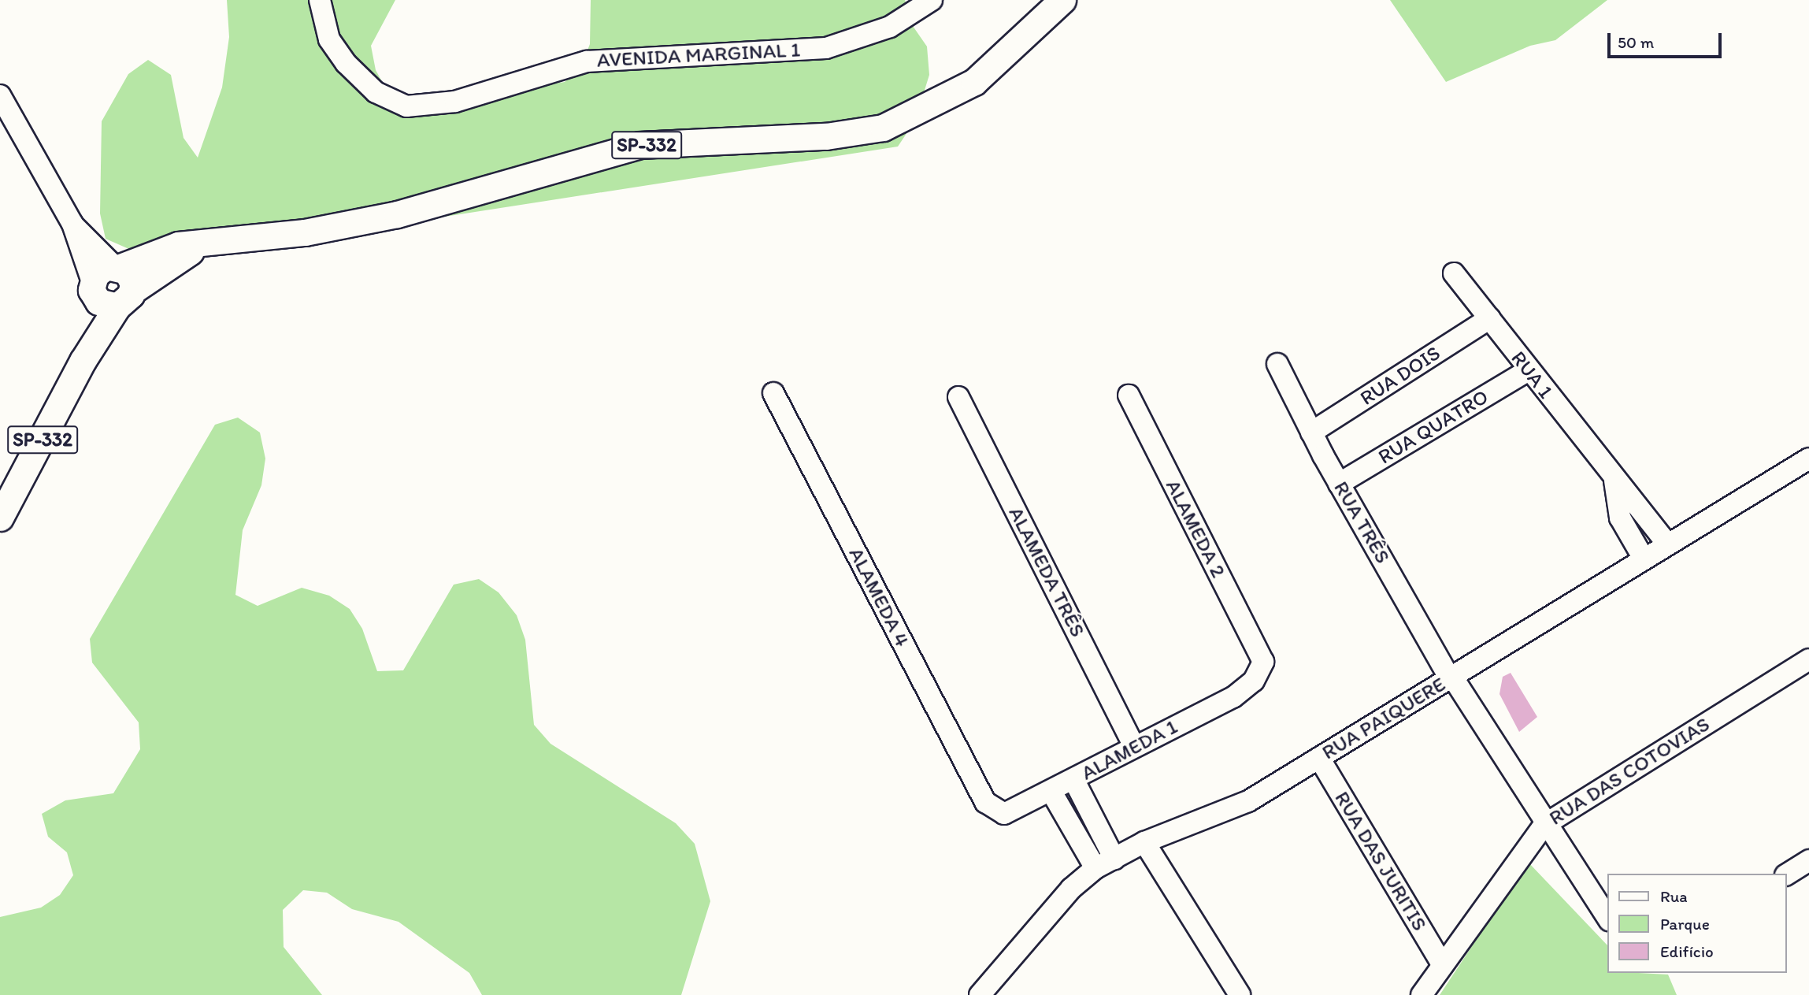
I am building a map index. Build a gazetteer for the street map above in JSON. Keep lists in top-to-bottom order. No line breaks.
{"streets":{"main road":["SP-332"],"street":["AVENIDA MARGINAL 1","RUA 1","RUA DOIS","RUA QUATRO","RUA TRÊS","ALAMEDA 2","ALAMEDA TRÊS","ALAMEDA 4","RUA PAIQUERE","ALAMEDA 1","RUA DAS COTOVIAS","RUA DAS JURITIS"]},"crossings":[["RUA 1","RUA DOIS"],["RUA 1","RUA QUATRO"],["RUA 1","RUA PAIQUERE"],["RUA DOIS","RUA TRÊS"],["RUA QUATRO","RUA TRÊS"],["RUA TRÊS","RUA PAIQUERE"],["RUA TRÊS","RUA DAS COTOVIAS"],["ALAMEDA 2","ALAMEDA 1"],["ALAMEDA TRÊS","ALAMEDA 1"],["ALAMEDA 4","ALAMEDA 1"],["RUA PAIQUERE","RUA DAS JURITIS"],["RUA DAS COTOVIAS","RUA DAS JURITIS"]],"legend":["Rua","Parque","Edifício"],"scale_bar":"50 m"}
